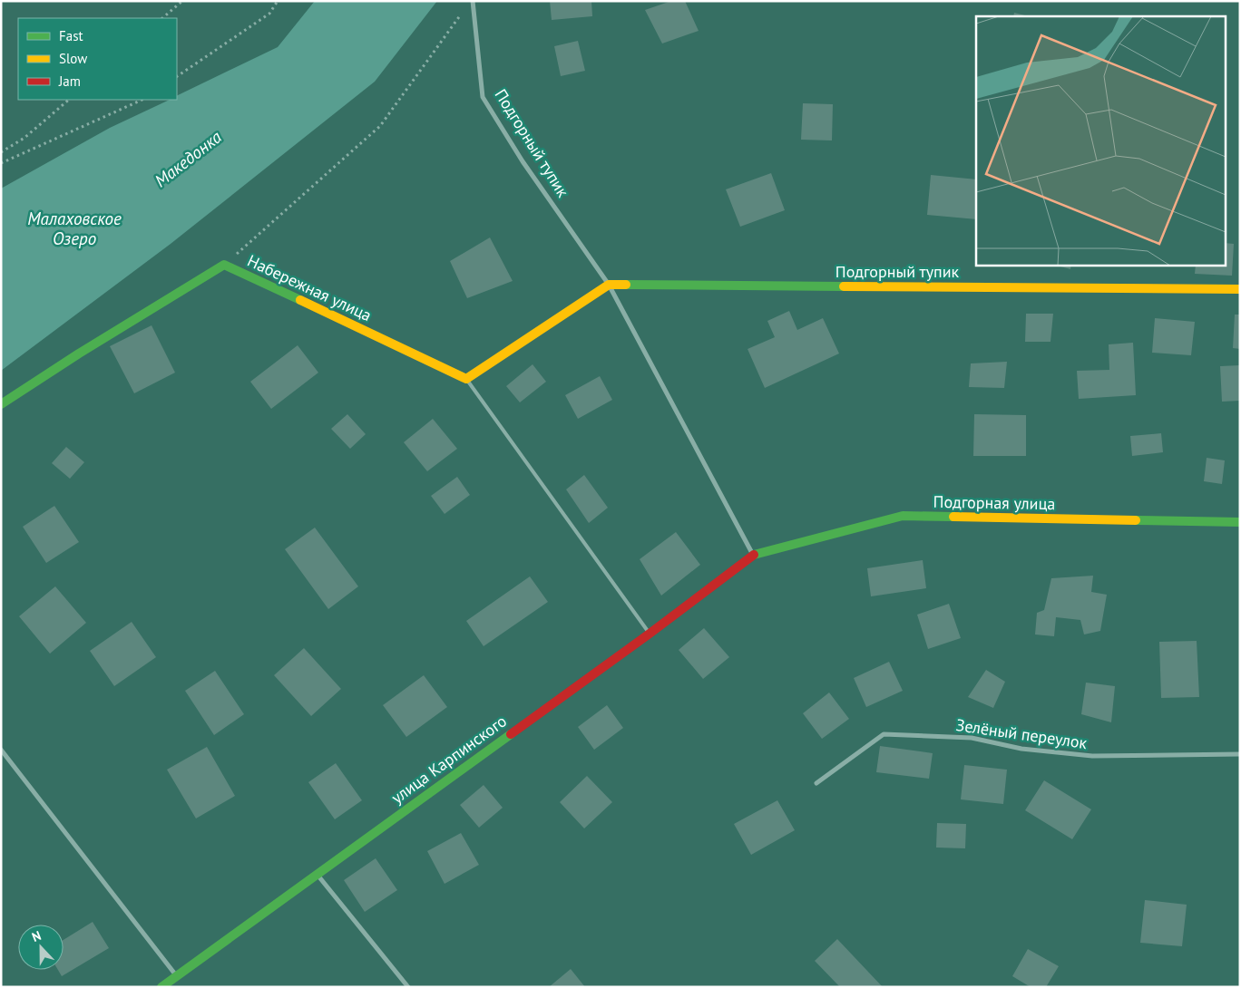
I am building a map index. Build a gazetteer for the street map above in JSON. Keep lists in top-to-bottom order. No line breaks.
{"streets":{"street":["Подгорный тупик","Набережная улица","Подгорная улица","Зелёный переулок","улица Карпинского"]},"crossings":[["Подгорный тупик","Подгорная улица"],["Подгорный тупик","улица Карпинского"],["Подгорная улица","улица Карпинского"]],"water":["Македонка","Малаховское Озеро"],"legend":["Fast","Slow","Jam"],"north":"top"}
